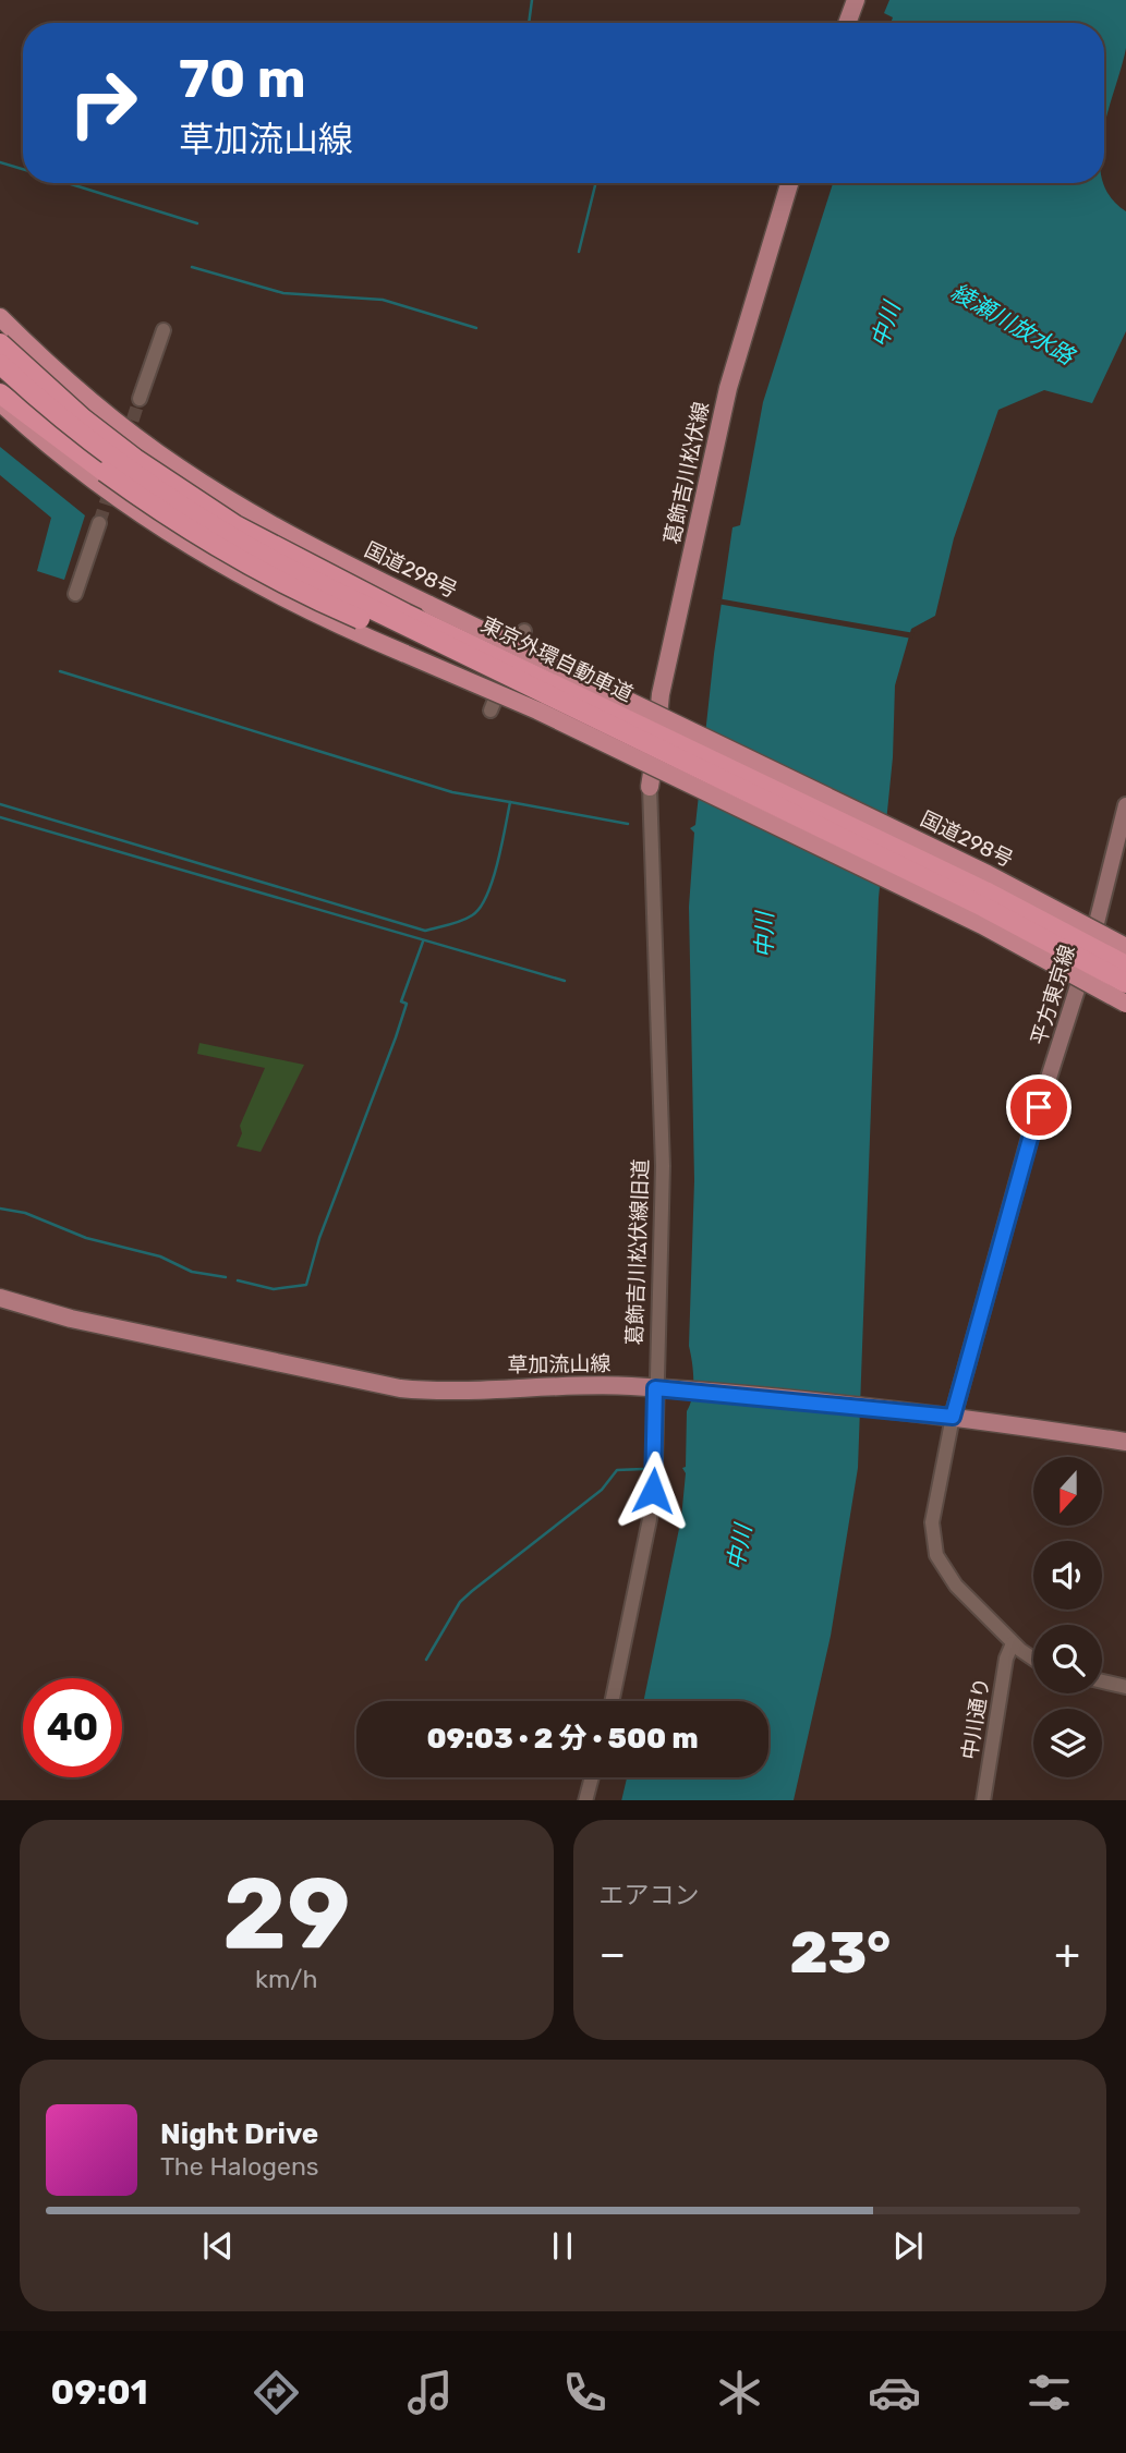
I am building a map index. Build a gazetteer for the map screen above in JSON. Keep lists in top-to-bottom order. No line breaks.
{"streets":{"highway":["国道298号","東京外環自動車道"],"main road":["葛飾吉川松伏線","平方東京線","草加流山線"],"street":["葛飾吉川松伏線旧道","中川通り"]},"crossings":[["葛飾吉川松伏線","葛飾吉川松伏線旧道"],["平方東京線","草加流山線"],["葛飾吉川松伏線旧道","草加流山線"]],"water":["綾瀬川放水路","中川"],"north":"bottom","page":{"turn":["70 m","草加流山線"],"limit":"40","trip":"09:03 · 2 分 · 500 m","tile":[["29","km/h"],"エアコン"],"heat":["−","23°","+"],"song":["Night Drive","The Halogens"],"tabs":"09:01"}}
